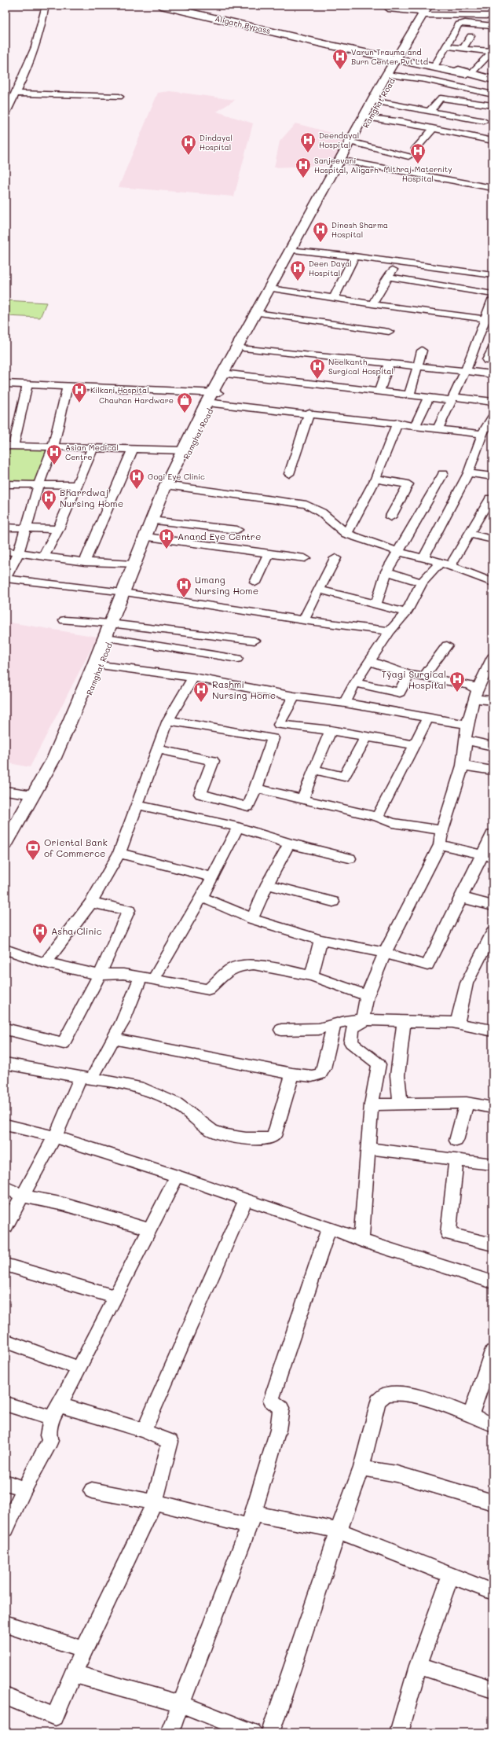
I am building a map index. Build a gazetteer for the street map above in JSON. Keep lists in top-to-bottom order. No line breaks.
{"streets":{"highway":["Aligarh Bypass"],"main road":["Ramghat Road"]},"crossings":[["Aligarh Bypass","Ramghat Road"]],"places":{"hospital":["Varun Trauma and Burn Center Pvt Ltd","Deendayal Hospital","Dindayal Hospital","Mithraj Maternity Hospital","Sanjeevani Hospital, Aligarh","Dinesh Sharma Hospital","Deen Dayal Hospital","Neelkanth Surgical Hospital","Kilkari Hospital","Asian Medical Centre","Gogi Eye Clinic","Bharrdwaj Nursing Home","Anand Eye Centre","Umang Nursing Home","Tyagi Surgical Hospital","Rashmi Nursing Home","Asha Clinic"],"shop":["Chauhan Hardware"],"bank":["Oriental Bank of Commerce"]}}
